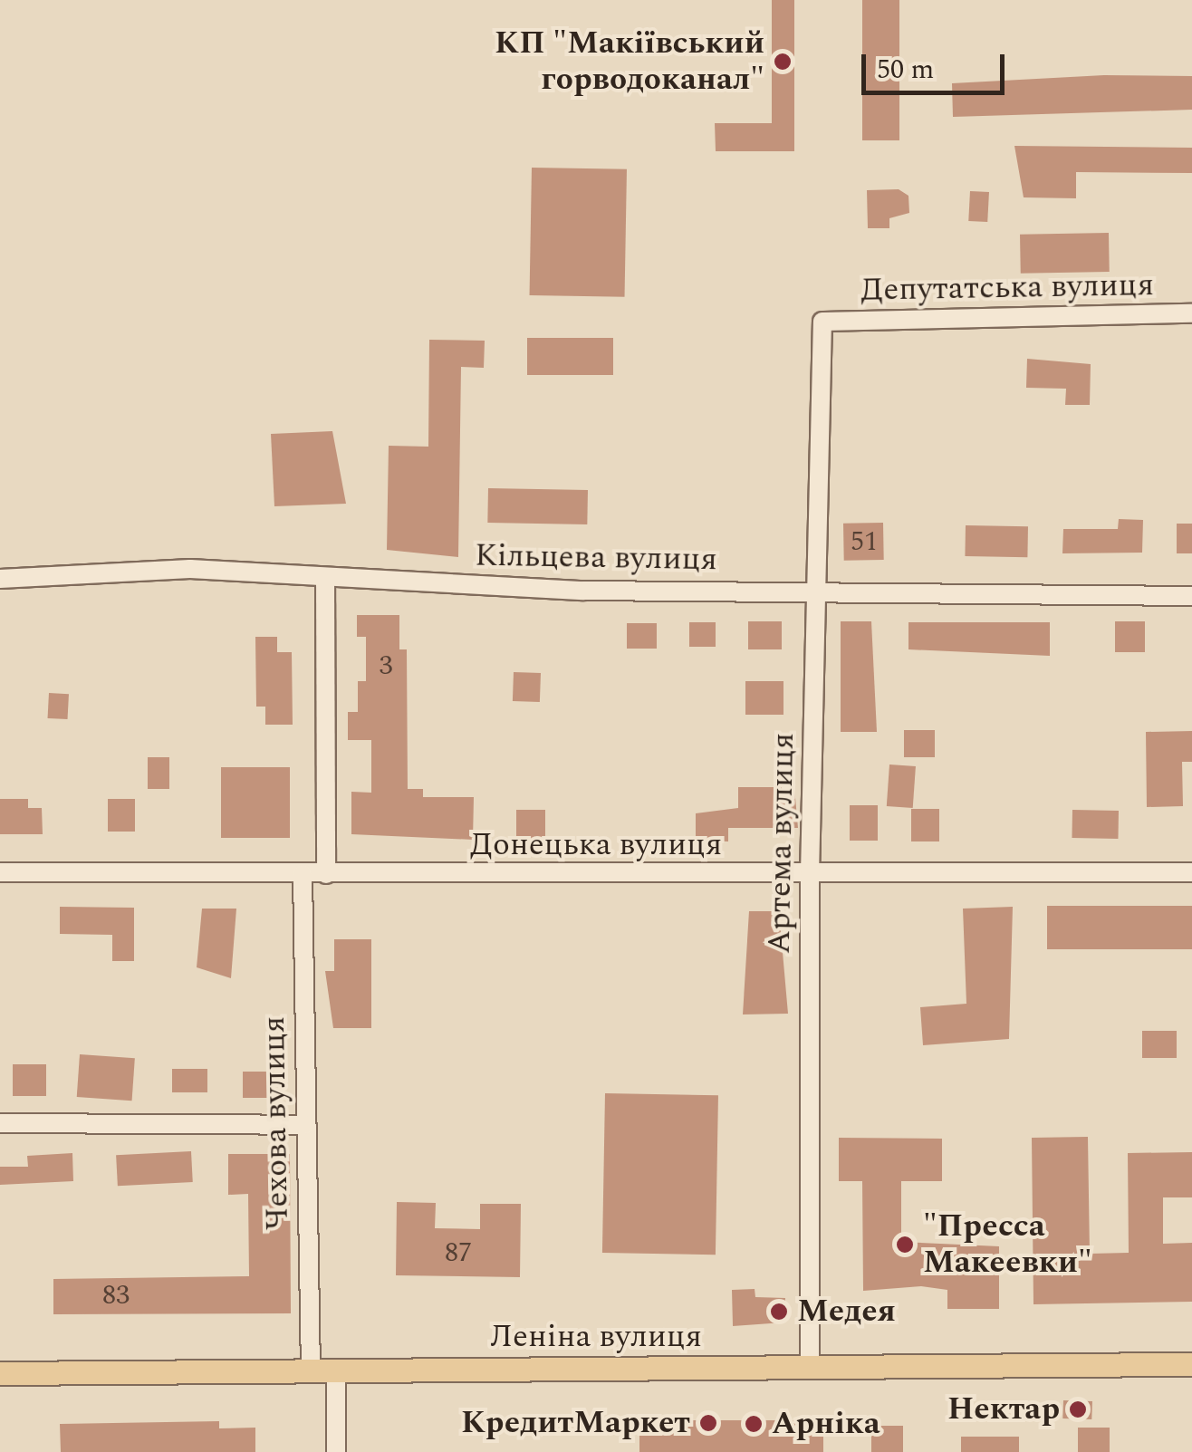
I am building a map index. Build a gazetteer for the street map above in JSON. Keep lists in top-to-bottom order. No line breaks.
{"streets":{"main road":["Леніна вулиця"],"street":["Депутатська вулиця","Кільцева вулиця","Артема вулиця","Донецька вулиця","Чехова вулиця"]},"crossings":[["Депутатська вулиця","Артема вулиця"],["Кільцева вулиця","Артема вулиця"],["Артема вулиця","Донецька вулиця"],["Артема вулиця","Леніна вулиця"],["Донецька вулиця","Чехова вулиця"],["Чехова вулиця","Леніна вулиця"]],"places":["КП \"Макіївський горводоканал\"","\"Пресса Макеевки\"","Медея","Нектар","КредитМаркет","Арніка"],"house_numbers":["51","3","87","83"],"scale_bar":"50 m"}
